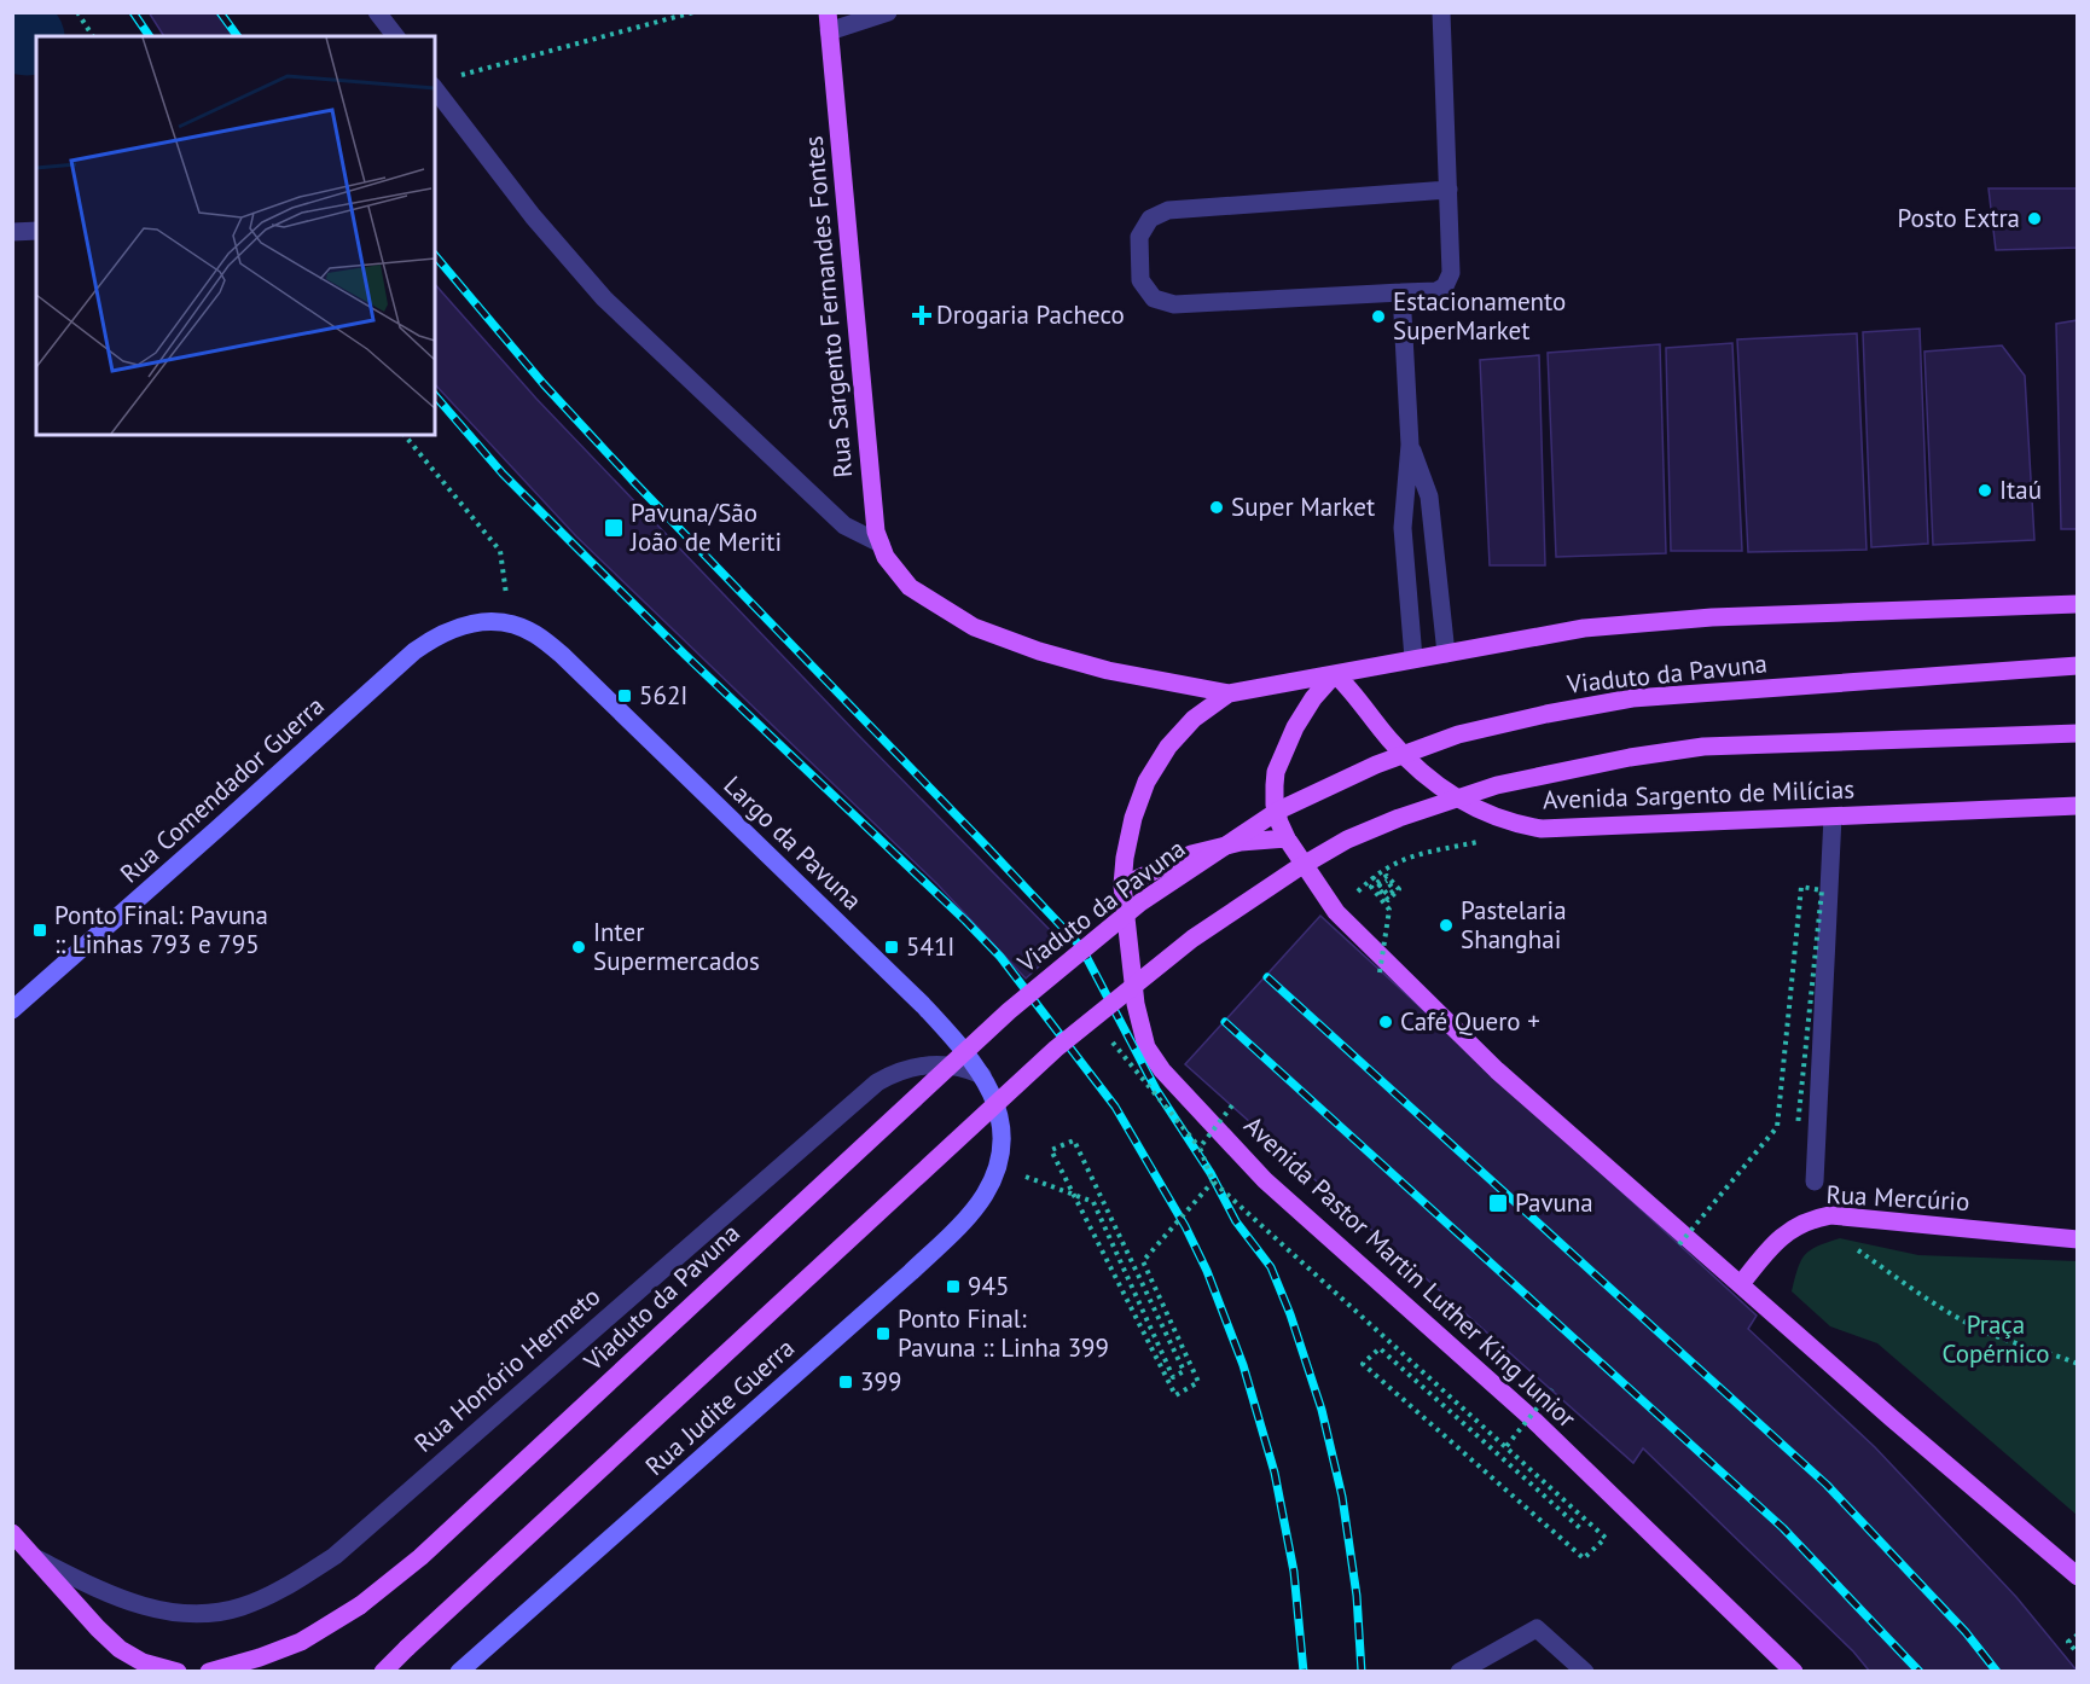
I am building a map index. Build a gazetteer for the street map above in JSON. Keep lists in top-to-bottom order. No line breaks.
{"streets":{"main road":["Rua Sargento Fernandes Fontes","Viaduto da Pavuna","Rua Comendador Guerra","Avenida Sargento de Milícias","Largo da Pavuna","Rua Mercúrio","Avenida Pastor Martin Luther King Junior","Rua Honório Hermeto","Rua Judite Guerra"]},"crossings":[["Rua Comendador Guerra","Largo da Pavuna"],["Largo da Pavuna","Rua Honório Hermeto"],["Largo da Pavuna","Rua Judite Guerra"]],"parks":["Praça Copérnico"],"places":{"other":["Posto Extra","Estacionamento SuperMarket","Itaú","Super Market","Pastelaria Shanghai","Inter Supermercados","Café Quero +"],"health":["Drogaria Pacheco"],"transit":["Pavuna/São João de Meriti","562I","Ponto Final: Pavuna :: Linhas 793 e 795","541I","Pavuna","945","Ponto Final: Pavuna :: Linha 399","399"]}}
